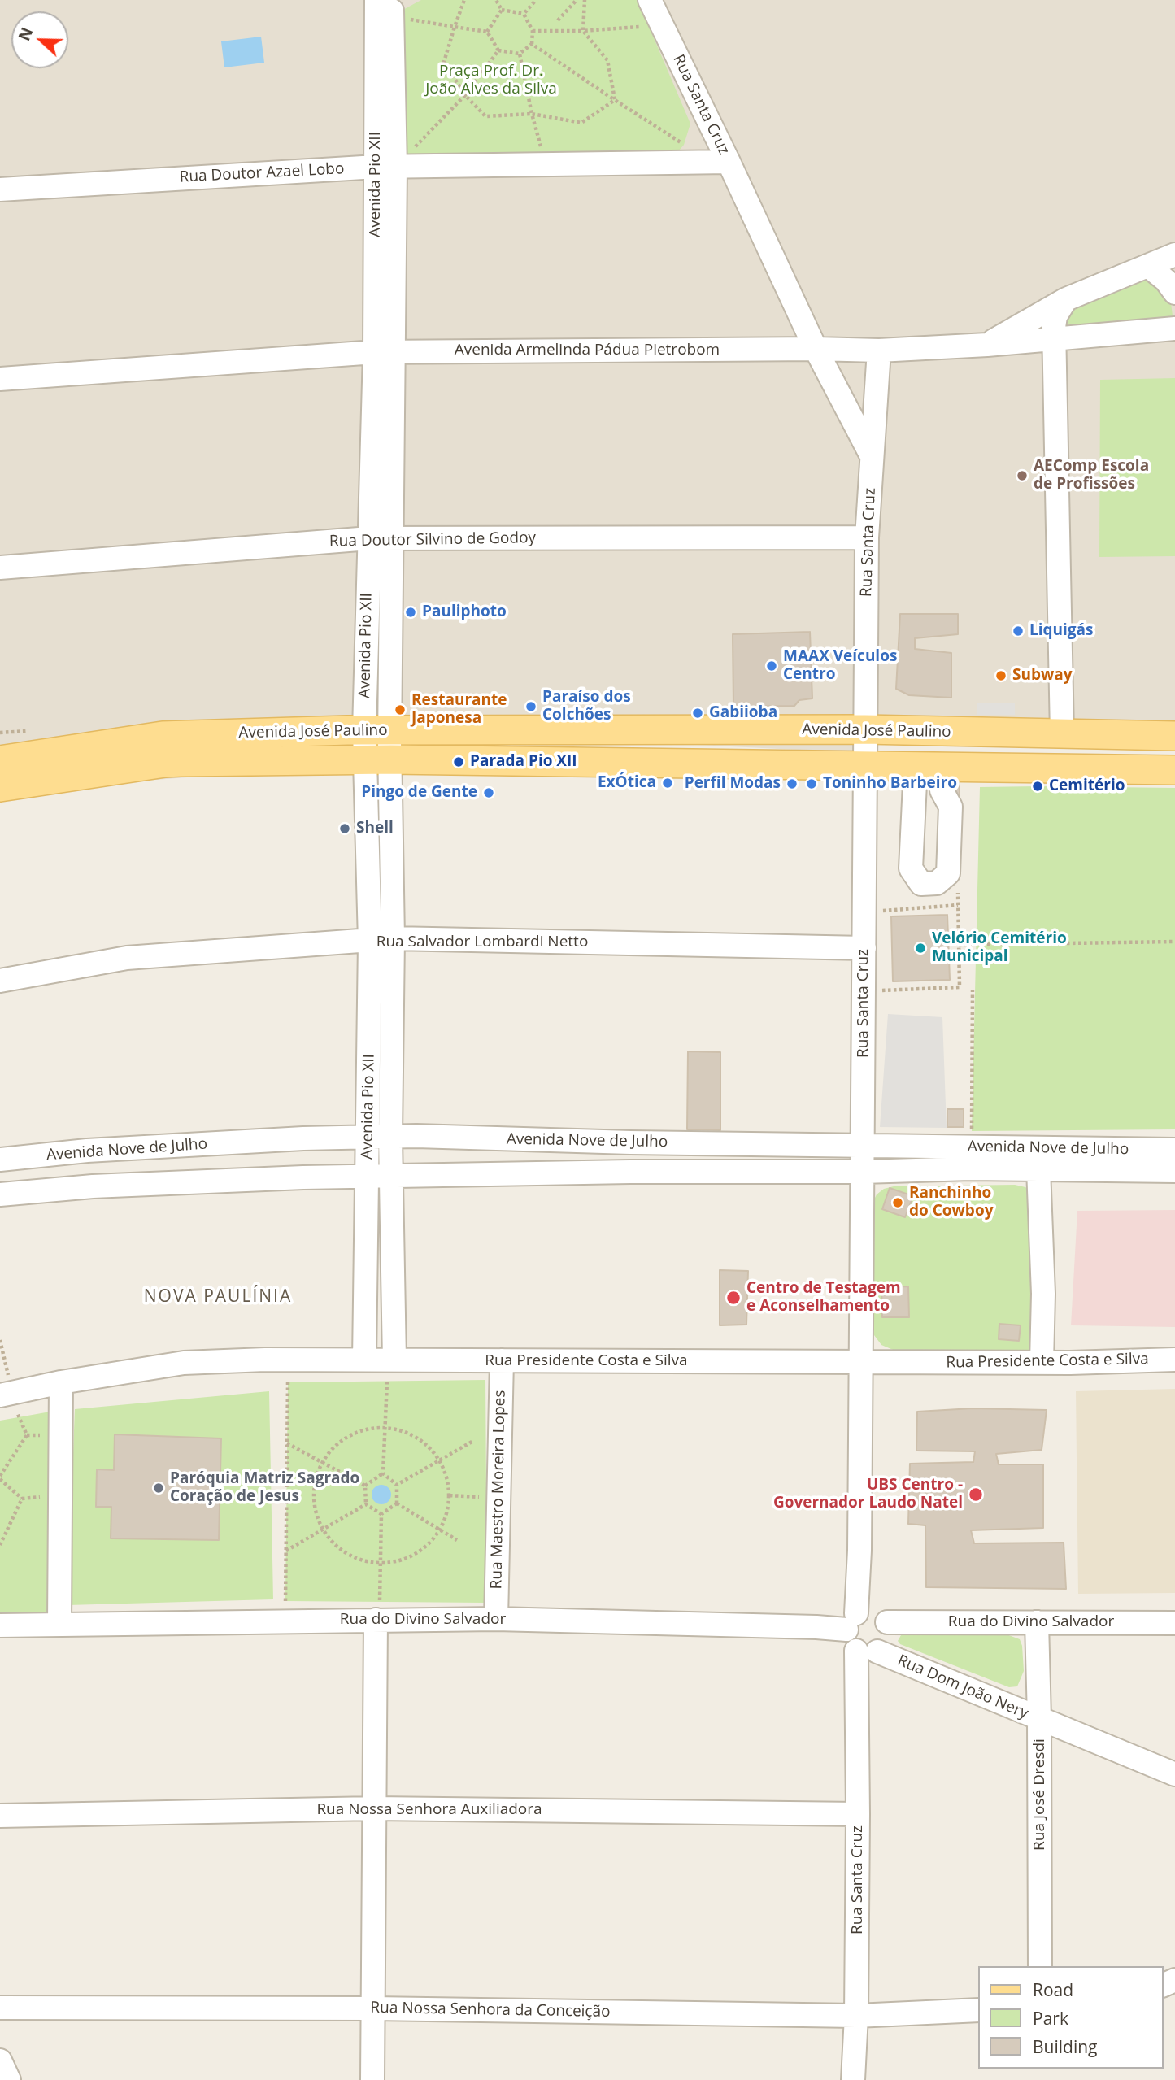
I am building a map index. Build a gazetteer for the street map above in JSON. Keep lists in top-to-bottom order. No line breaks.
{"streets":{"main road":["Avenida José Paulino"],"street":["Rua Santa Cruz","Rua Doutor Azael Lobo","Avenida Pio XII","Avenida Armelinda Pádua Pietrobom","Rua Doutor Silvino de Godoy","Rua Salvador Lombardi Netto","Avenida Nove de Julho","Rua Presidente Costa e Silva","Rua Maestro Moreira Lopes","Rua do Divino Salvador","Rua Dom João Nery","Rua José Dresdi","Rua Nossa Senhora Auxiliadora","Rua Nossa Senhora da Conceição"]},"crossings":[["Rua Santa Cruz","Rua Doutor Azael Lobo"],["Rua Santa Cruz","Avenida Armelinda Pádua Pietrobom"],["Rua Santa Cruz","Rua Doutor Silvino de Godoy"],["Rua Santa Cruz","Avenida José Paulino"],["Rua Santa Cruz","Rua Salvador Lombardi Netto"],["Rua Santa Cruz","Avenida Nove de Julho"],["Rua Santa Cruz","Rua Presidente Costa e Silva"],["Rua Santa Cruz","Rua do Divino Salvador"],["Rua Santa Cruz","Rua Dom João Nery"],["Rua Santa Cruz","Rua Nossa Senhora Auxiliadora"],["Rua Santa Cruz","Rua Nossa Senhora da Conceição"],["Rua Doutor Azael Lobo","Avenida Pio XII"],["Avenida Pio XII","Avenida Armelinda Pádua Pietrobom"],["Avenida Pio XII","Rua Doutor Silvino de Godoy"],["Avenida Pio XII","Avenida José Paulino"],["Avenida Pio XII","Rua Salvador Lombardi Netto"],["Avenida Pio XII","Avenida Nove de Julho"],["Avenida Pio XII","Rua Presidente Costa e Silva"],["Rua Presidente Costa e Silva","Rua Maestro Moreira Lopes"],["Rua Maestro Moreira Lopes","Rua do Divino Salvador"],["Rua do Divino Salvador","Rua José Dresdi"],["Rua Dom João Nery","Rua José Dresdi"]],"districts":["NOVA PAULÍNIA"],"parks":["Praça Prof. Dr. João Alves da Silva"],"places":["AEComp Escola de Profissões","Pauliphoto","Liquigás","MAAX Veículos Centro","Subway","Paraíso dos Colchões","Restaurante Japonesa","Gabiioba","Parada Pio XII","ExÓtica","Perfil Modas","Toninho Barbeiro","Cemitério","Pingo de Gente","Shell","Velório Cemitério Municipal","Ranchinho do Cowboy","Centro de Testagem e Aconselhamento","Paróquia Matriz Sagrado Coração de Jesus","UBS Centro - Governador Laudo Natel"],"legend":["Road","Park","Building"],"north":"left"}
